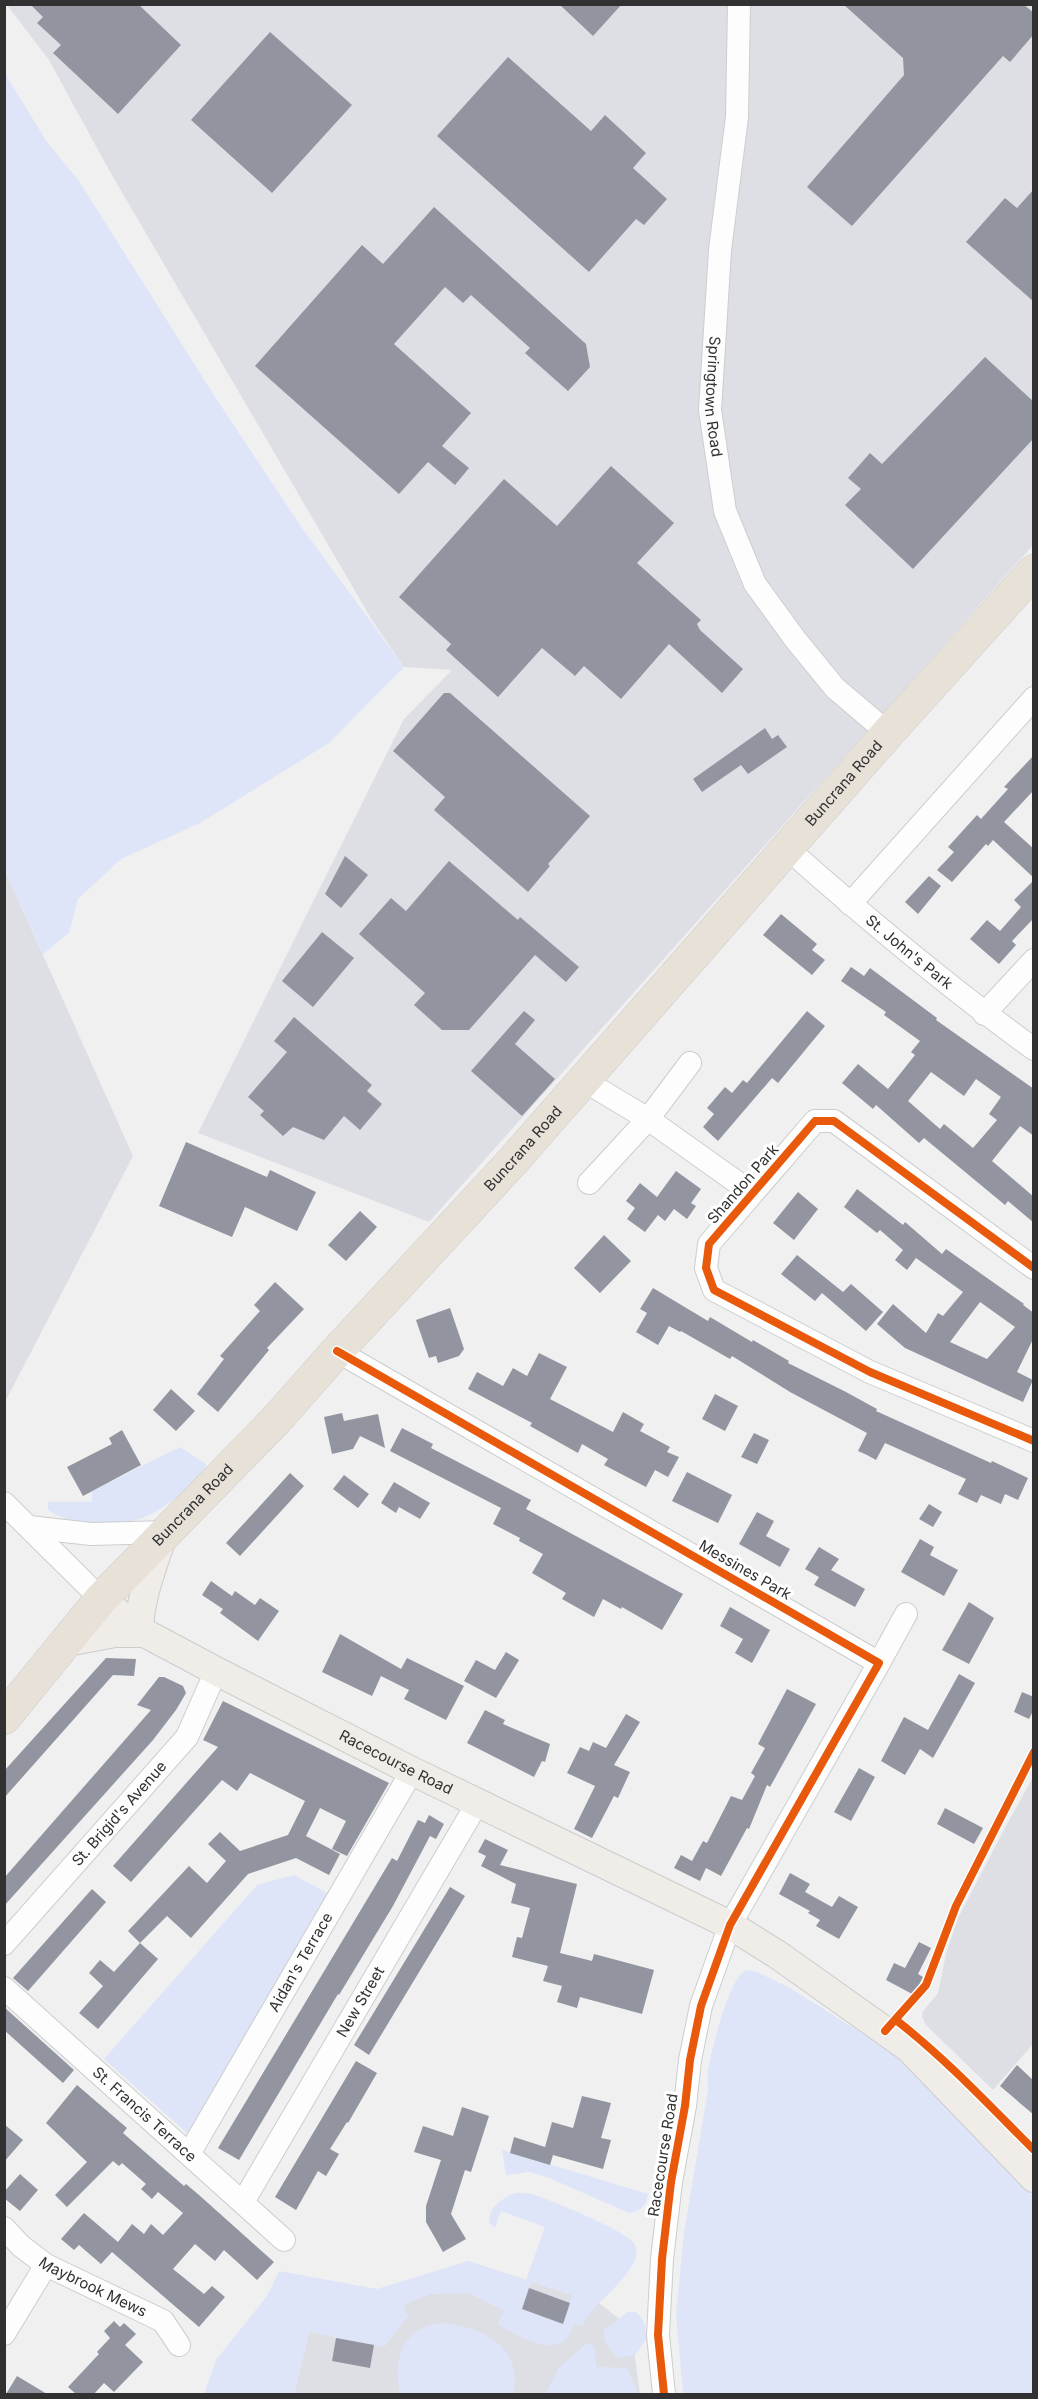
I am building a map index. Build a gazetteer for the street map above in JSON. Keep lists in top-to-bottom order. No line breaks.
{"streets":{"highway":["Buncrana Road"],"main road":["Racecourse Road"],"street":["Springtown Road","St. John's Park","Shandon Park","Messines Park","St. Brigid's Avenue","Aidan's Terrace","New Street","St. Francis Terrace","Maybrook Mews"]},"crossings":[["Springtown Road","Buncrana Road"],["Buncrana Road","St. John's Park"],["Buncrana Road","Shandon Park"],["Buncrana Road","Messines Park"],["Buncrana Road","Racecourse Road"],["Racecourse Road","St. Brigid's Avenue"],["Racecourse Road","Aidan's Terrace"],["Racecourse Road","New Street"],["Aidan's Terrace","St. Francis Terrace"],["New Street","St. Francis Terrace"]]}
